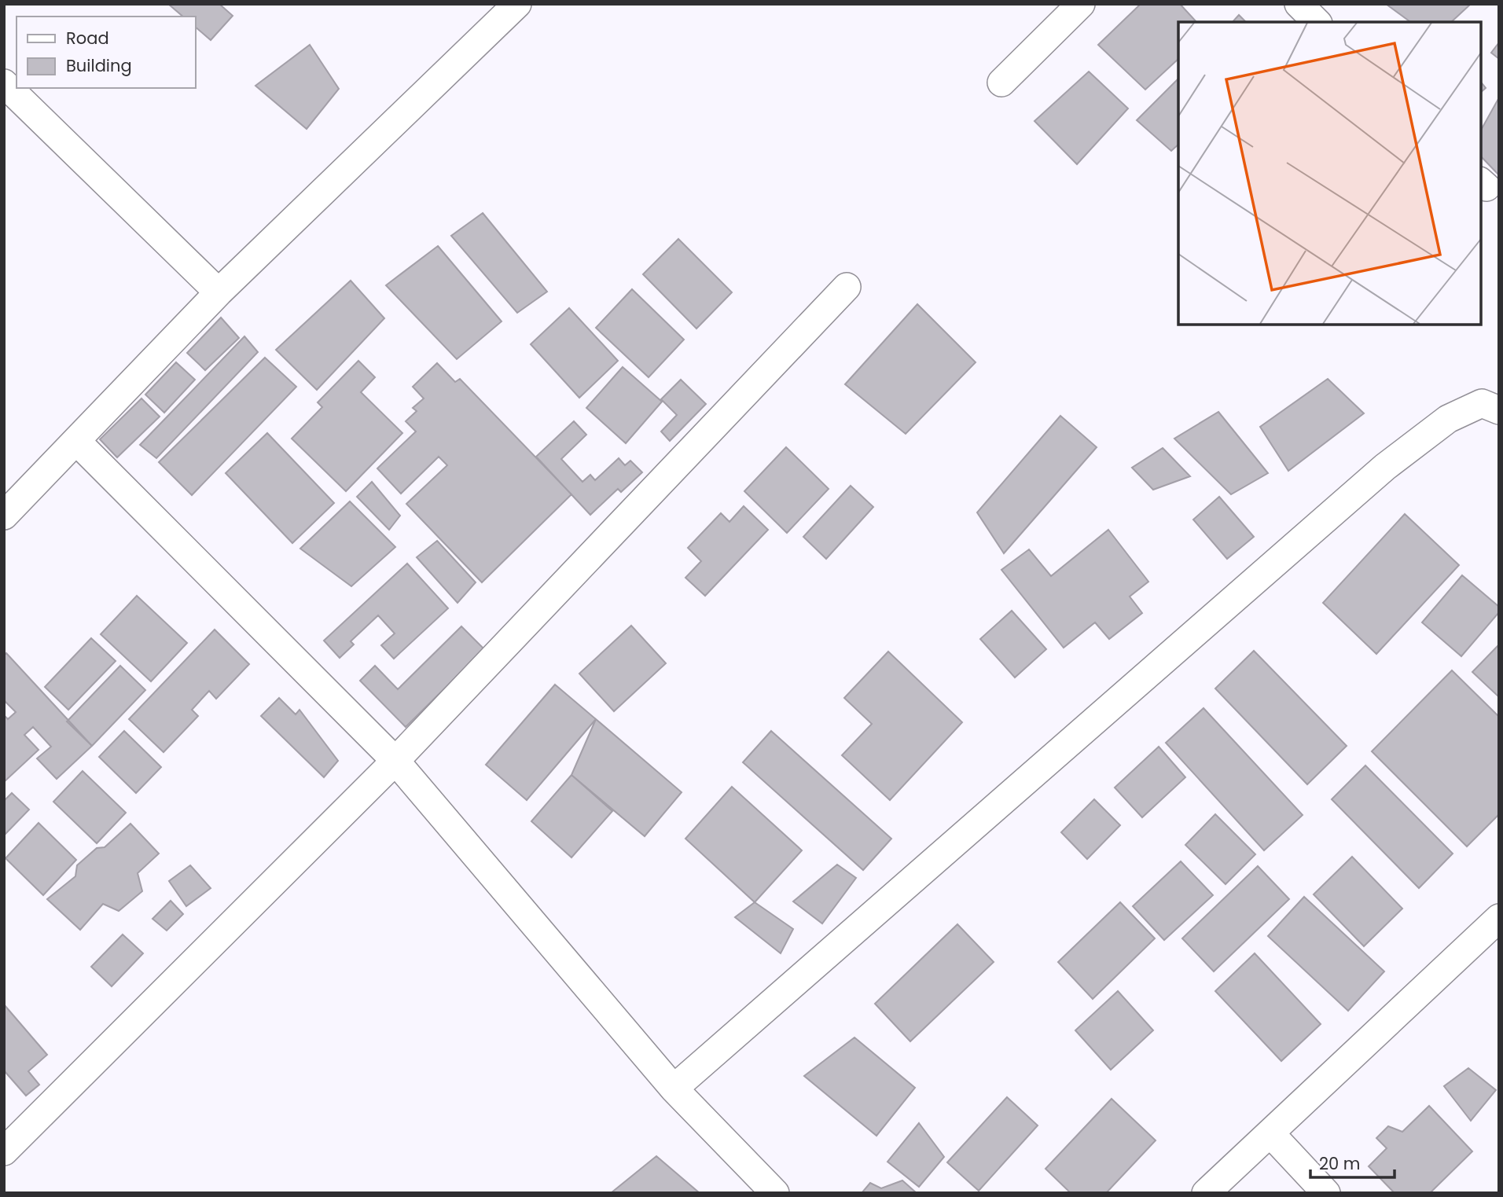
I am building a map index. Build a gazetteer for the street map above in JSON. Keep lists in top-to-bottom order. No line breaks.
{"legend":["Road","Building"],"scale_bar":"20 m"}
